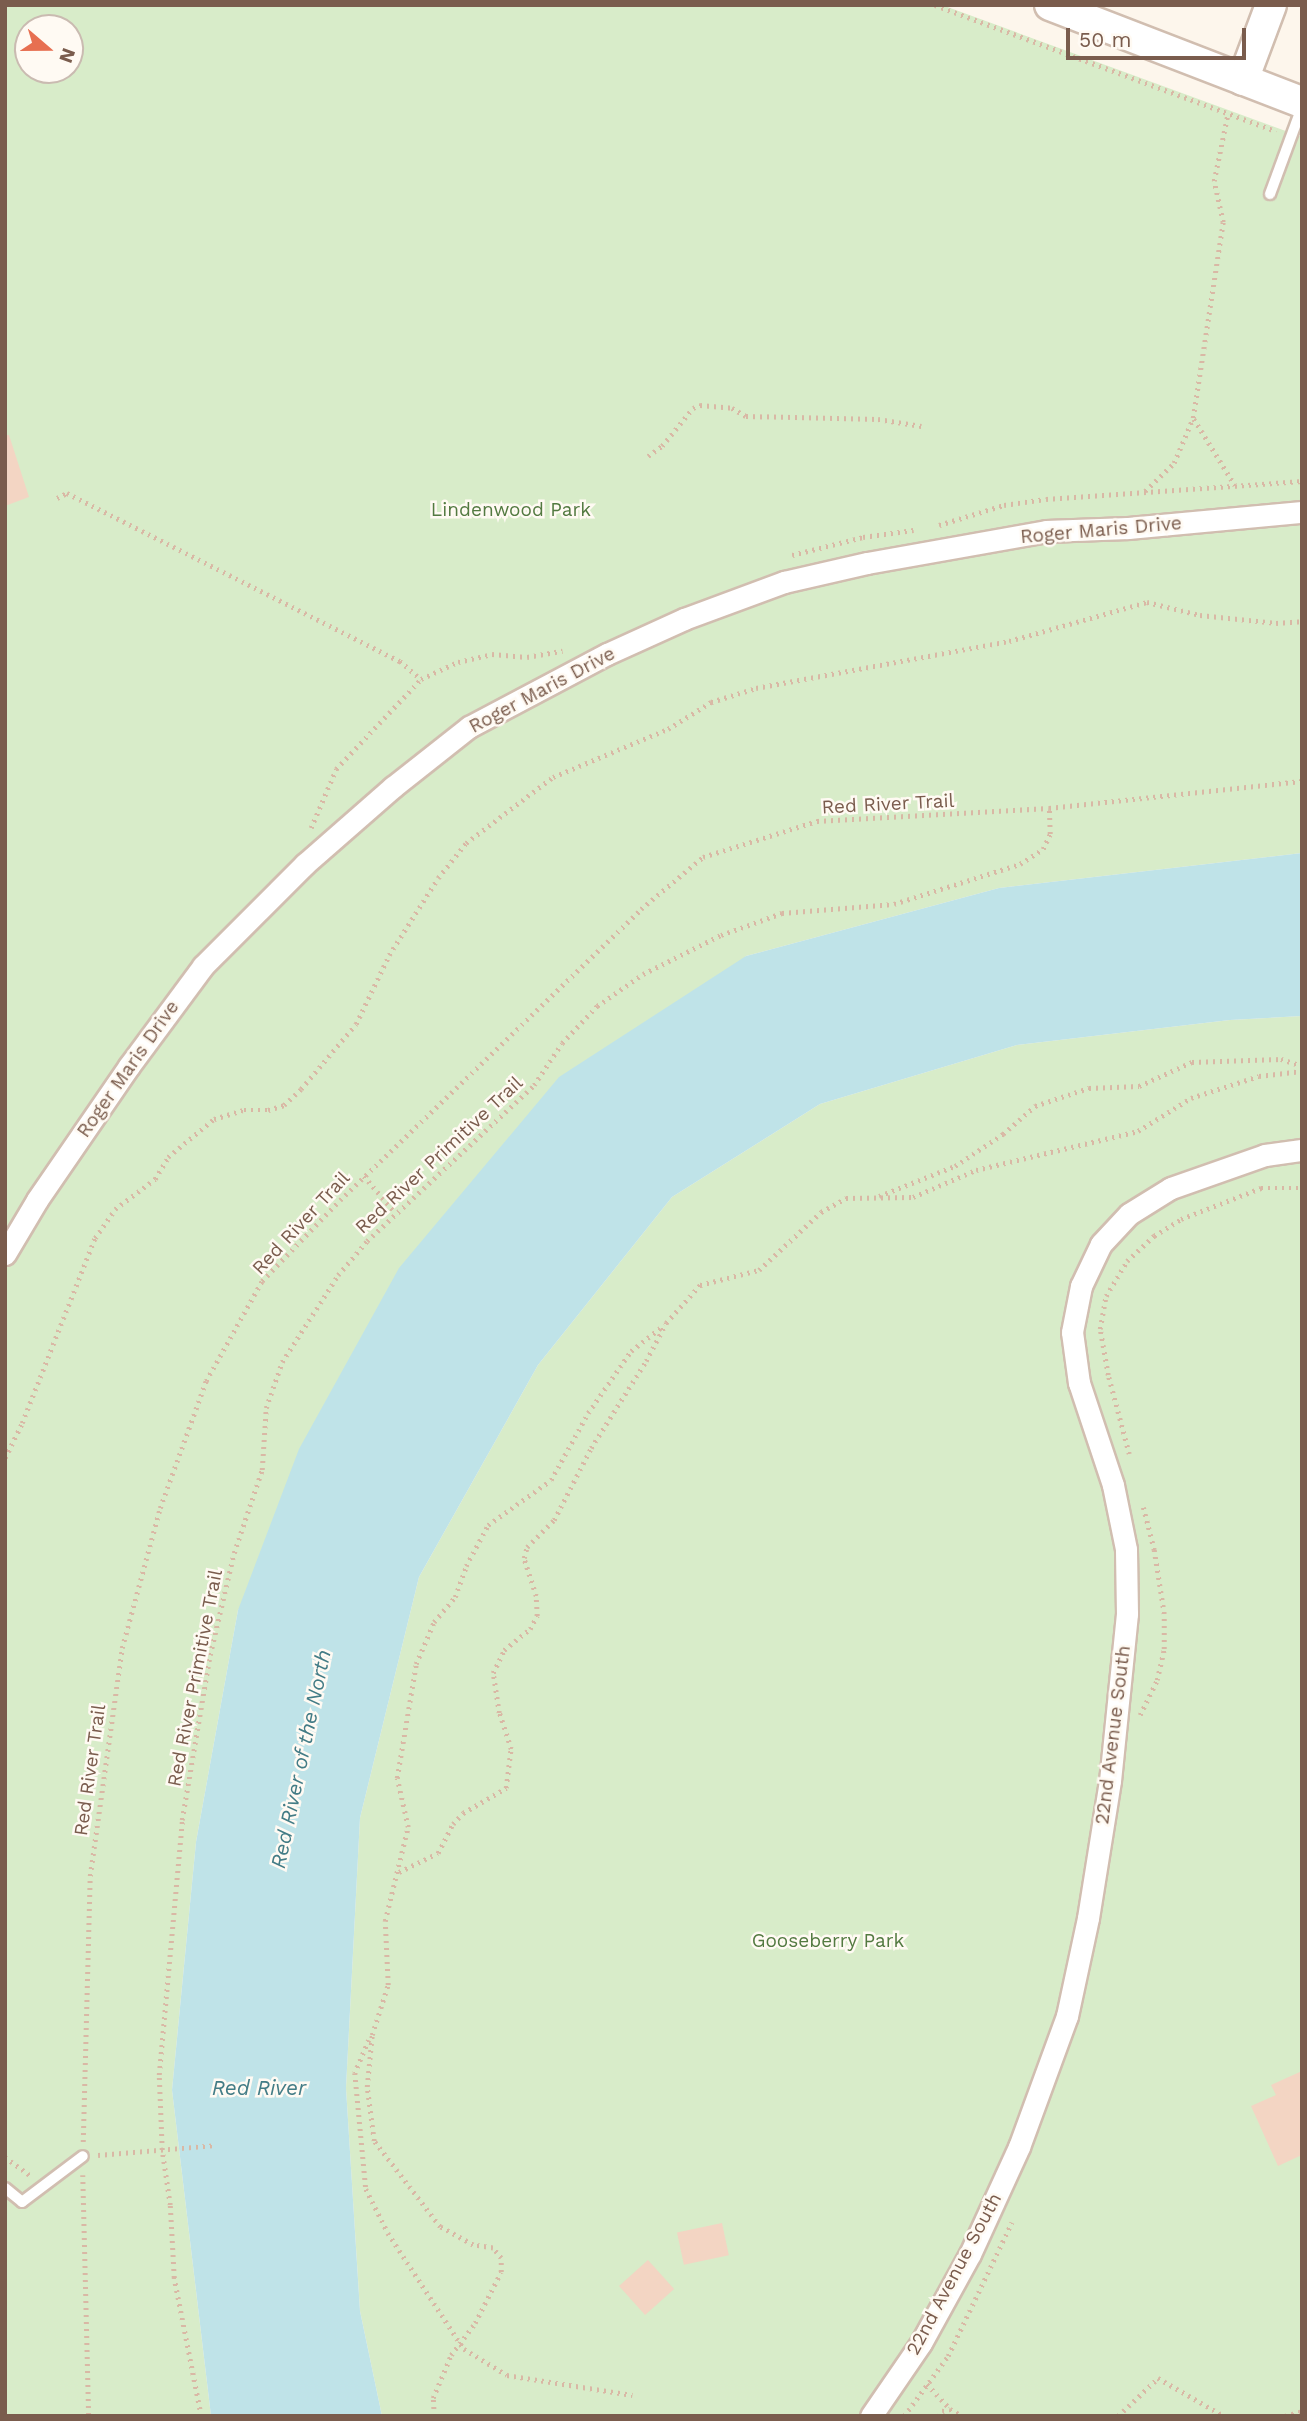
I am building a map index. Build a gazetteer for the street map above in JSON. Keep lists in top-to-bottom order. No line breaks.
{"streets":{"street":["Roger Maris Drive","22nd Avenue South"],"path":["Red River Trail","Red River Primitive Trail"]},"crossings":[["Red River Trail","Red River Primitive Trail"]],"water":["Red River of the North","Red River"],"parks":["Lindenwood Park","Gooseberry Park"],"scale_bar":"50 m","north":"right"}
